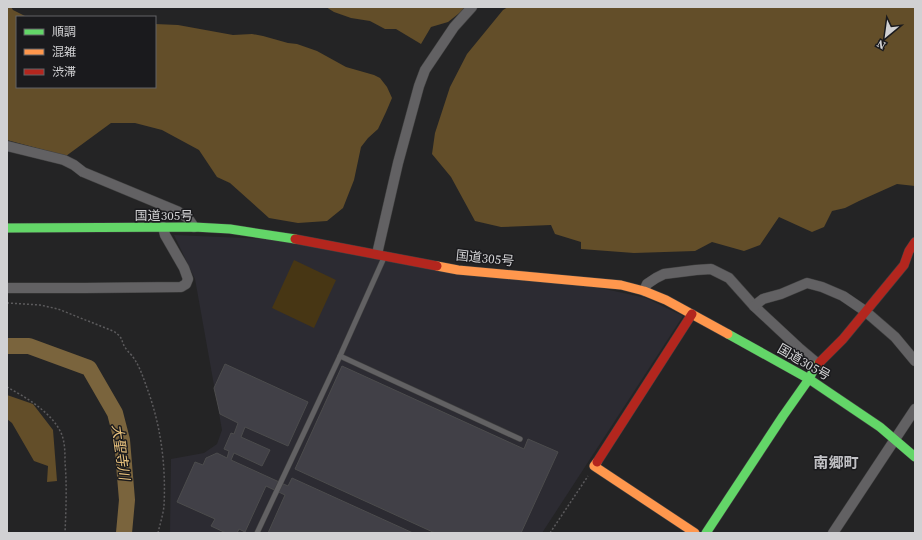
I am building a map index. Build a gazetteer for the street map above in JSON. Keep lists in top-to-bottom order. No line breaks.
{"streets":{"main road":["国道305号"]},"districts":["南郷町"],"water":["大聖寺川"],"legend":["順調","混雑","渋滞"],"north":"bottom left"}
